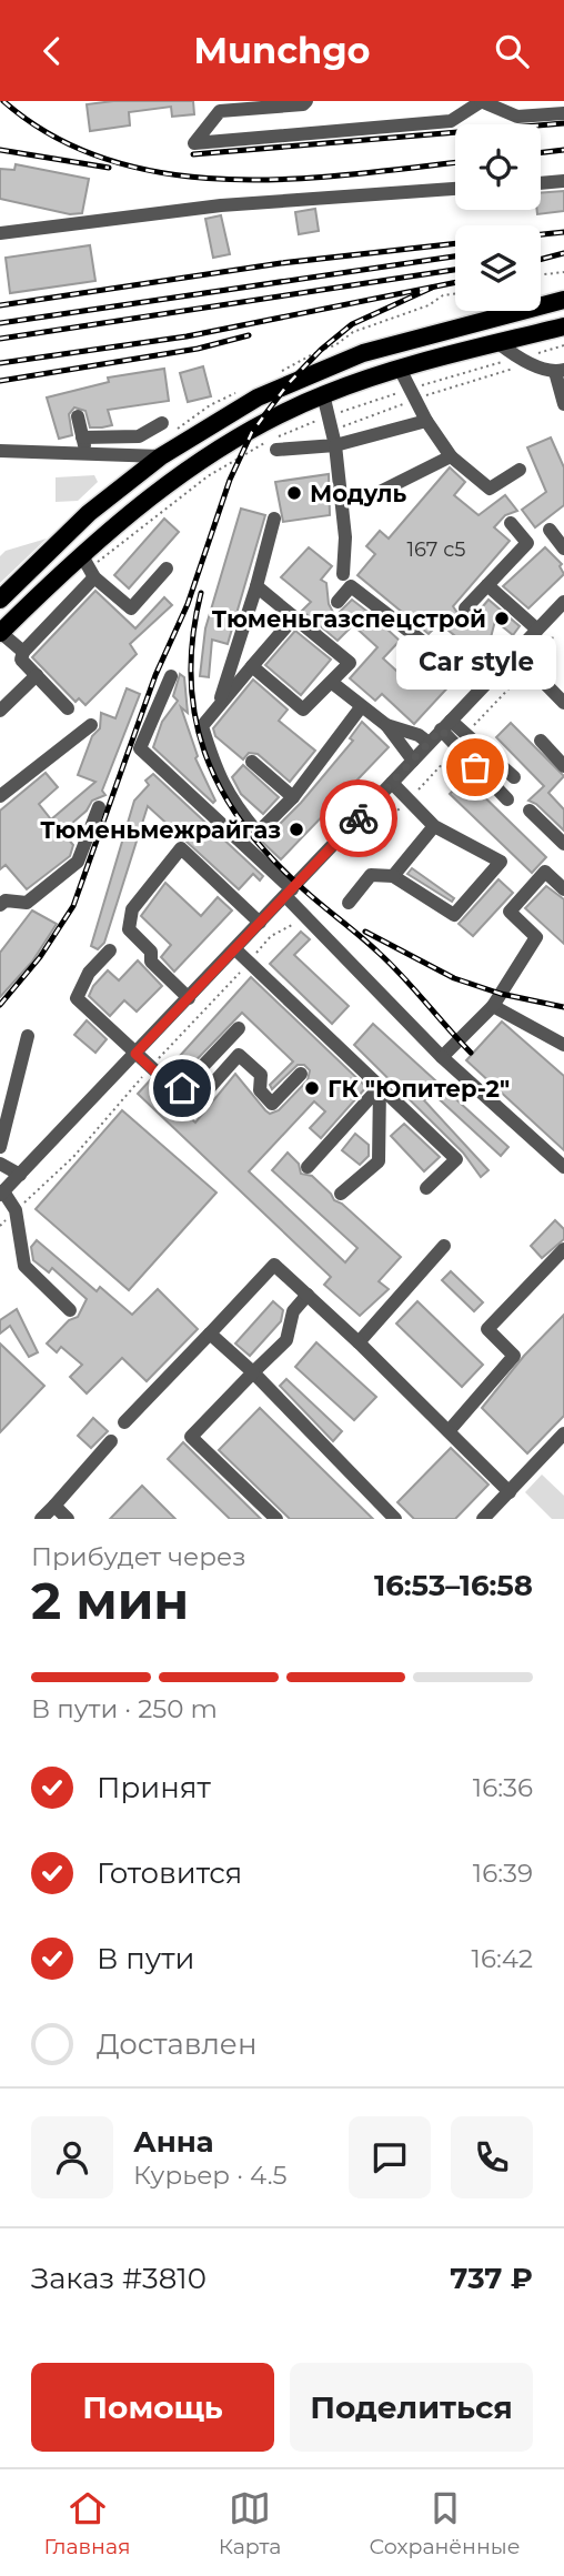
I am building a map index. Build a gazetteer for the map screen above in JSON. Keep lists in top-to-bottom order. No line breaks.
{"places":["Модуль","Тюменьгазспецстрой","Car style","Тюменьмежрайгаз","ГК \"Юпитер-2\""],"house_numbers":["167 с5"],"page":{"header":"Munchgo","bubble":"Car style","heading":["2 мин","Прибудет через","16:53–16:58"],"panel":["Анна","Курьер · 4.5","Заказ #3810","737 ₽"],"bar":"В пути · 250 m","list":[["Принят","16:36"],["Готовится","16:39"],["В пути","16:42"],"Доставлен"],"buttons":["Помощь","Поделиться"],"tabs":["Главная","Карта","Сохранённые"]}}
